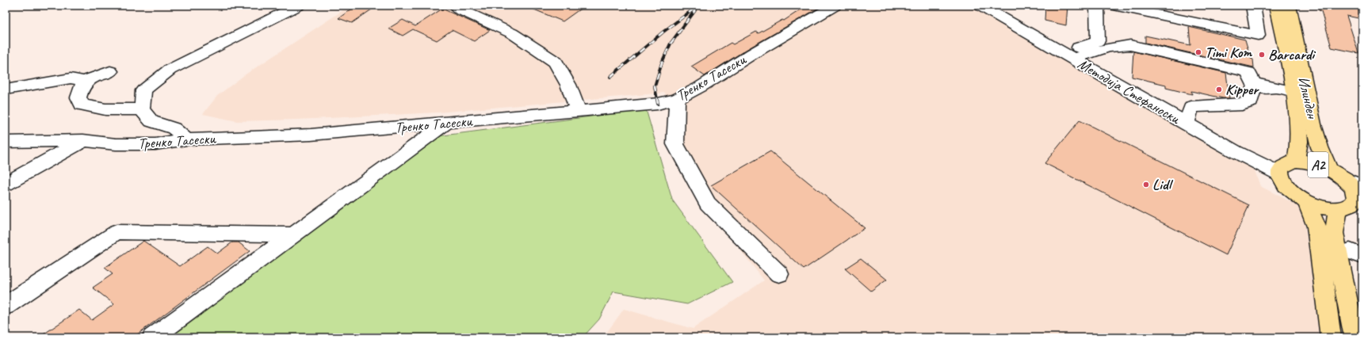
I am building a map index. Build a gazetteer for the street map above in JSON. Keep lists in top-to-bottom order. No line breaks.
{"streets":{"main road":["Илинден","A2"],"street":["Тренко Тасески","Методија Стефаноски"]},"crossings":[["Методија Стефаноски","A2"],["Илинден","A2"]],"places":["Timi Kom","Barcardi","Kipper","Lidl"]}
